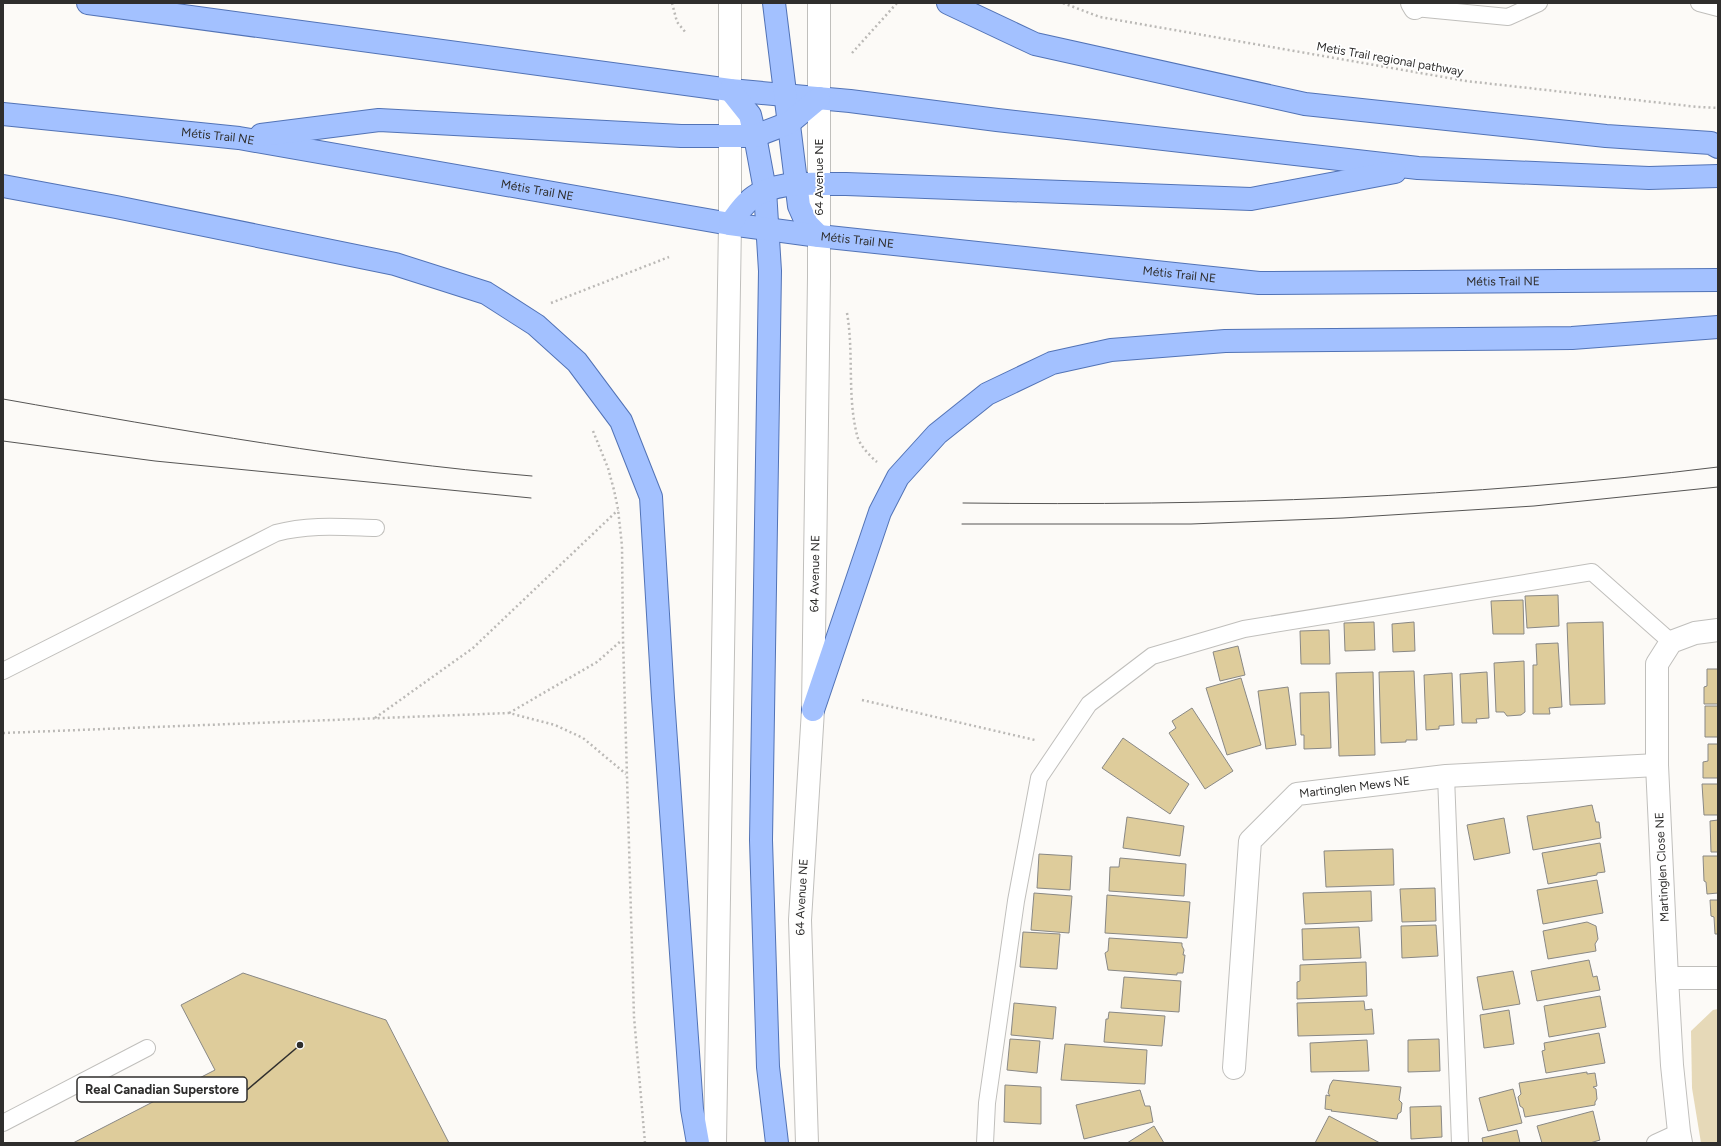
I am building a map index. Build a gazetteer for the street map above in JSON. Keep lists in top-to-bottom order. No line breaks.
{"streets":{"main road":["Métis Trail NE","64 Avenue NE","Martinglen Mews NE","Martinglen Close NE"],"path":["Metis Trail regional pathway"]},"crossings":[["Métis Trail NE","64 Avenue NE"],["Martinglen Mews NE","Martinglen Close NE"]],"places":["Real Canadian Superstore"]}
